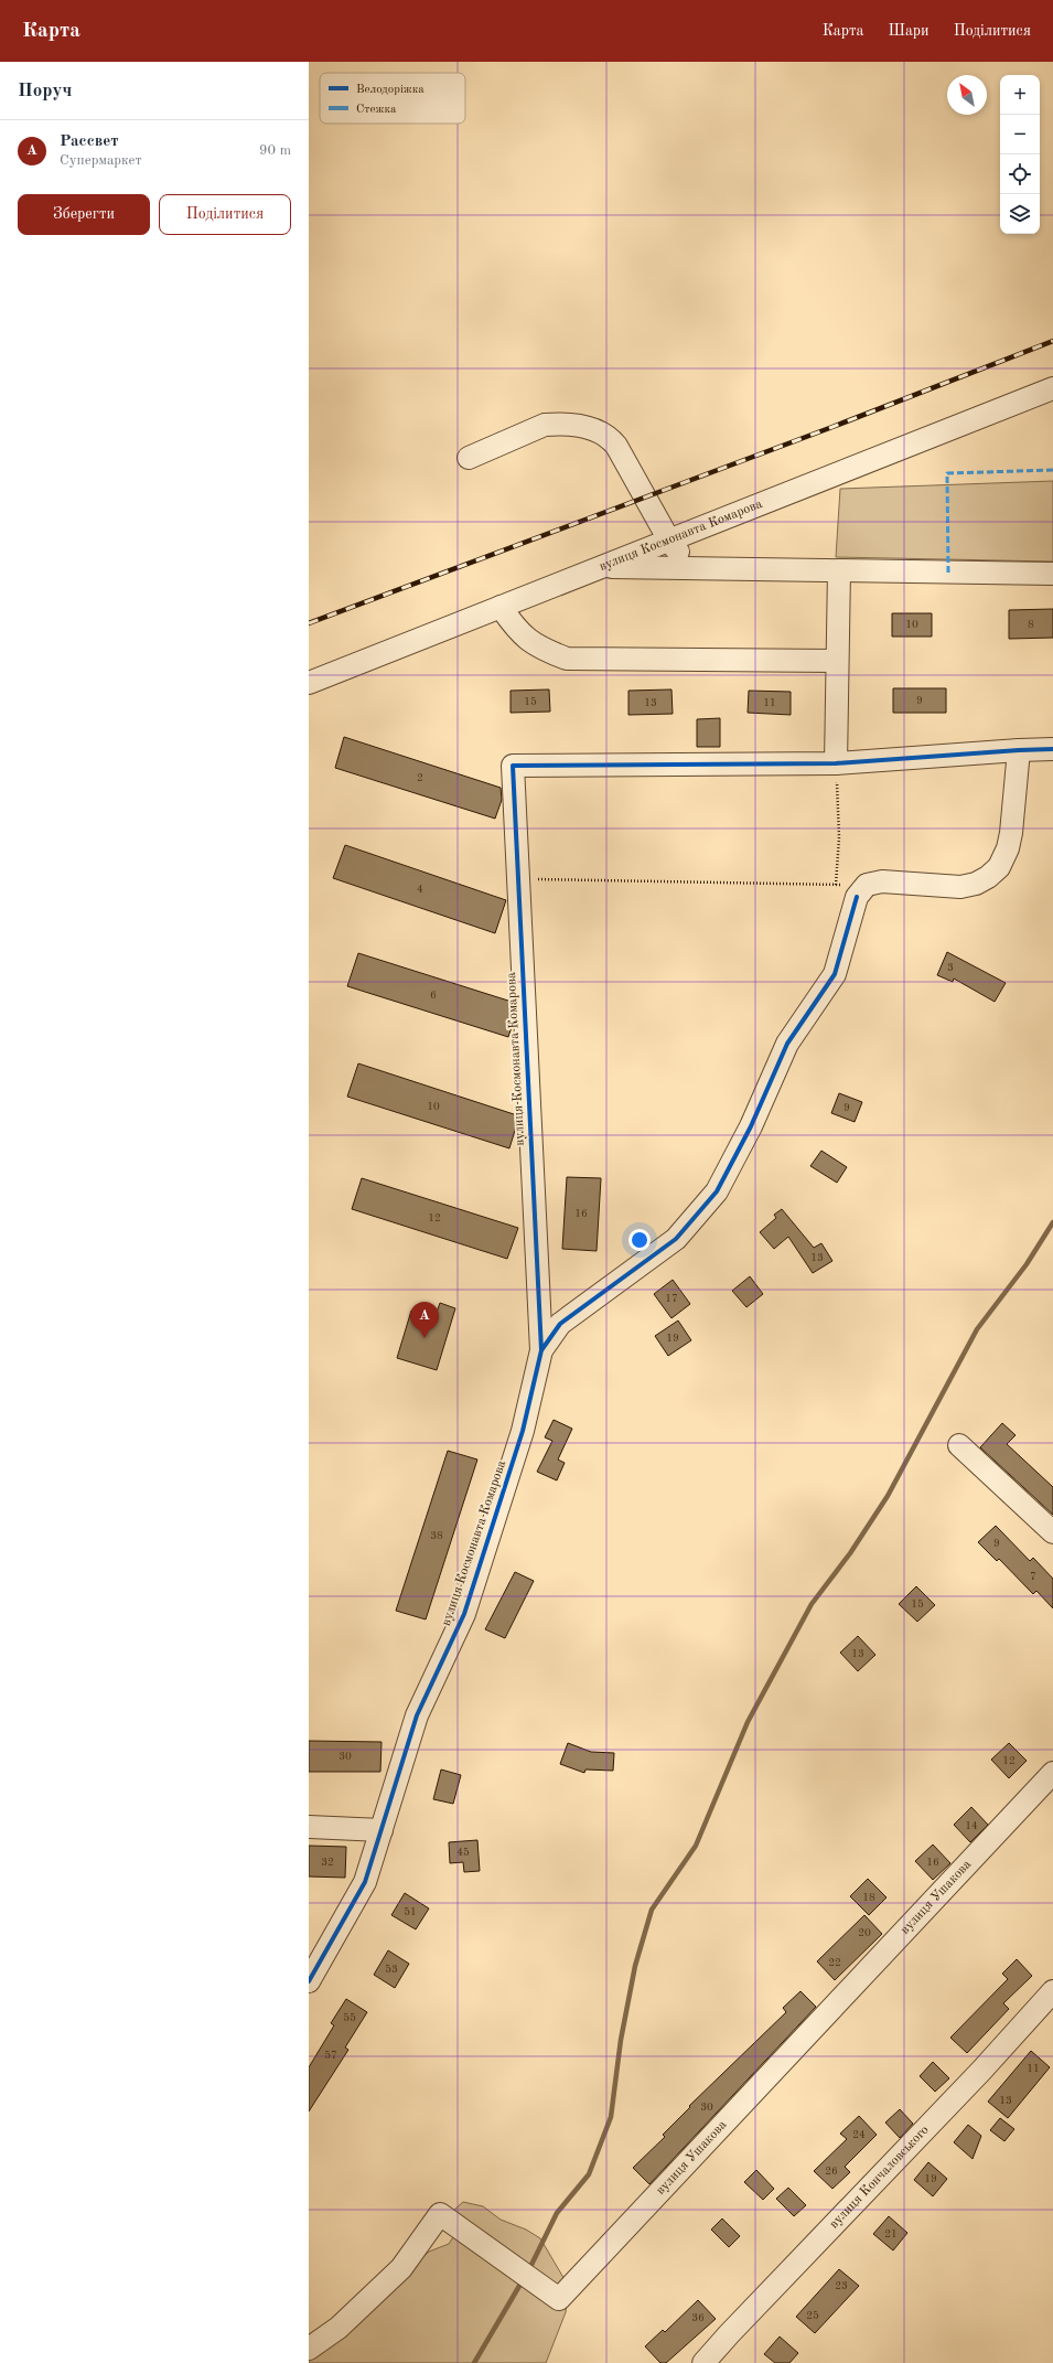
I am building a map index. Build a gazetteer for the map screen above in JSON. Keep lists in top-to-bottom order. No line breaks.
{"streets":{"street":["вулиця Космонавта Комарова","вулиця Ушакова","вулиця Кончаловського"]},"house_numbers":["10","8","9","15","13","11","2","4","3","6","10","9","16","12","13","17","19","38","9","7","15","13","30","12","14","45","32","16","18","51","20","22","53","55","57","11","13","30","24","26","19","21","23","25","36"],"legend":["Велодоріжка","Стежка"],"north":"top left","page":{"header":"Карта","nav":["Карта","Шари","Поділитися"],"heading":"Поруч","map_buttons":["+","−"],"list":[{"mark":"A","name":"Рассвет","note":"Супермаркет","value":"90 m"}],"buttons":["Зберегти","Поділитися"],"pins":"A"}}
